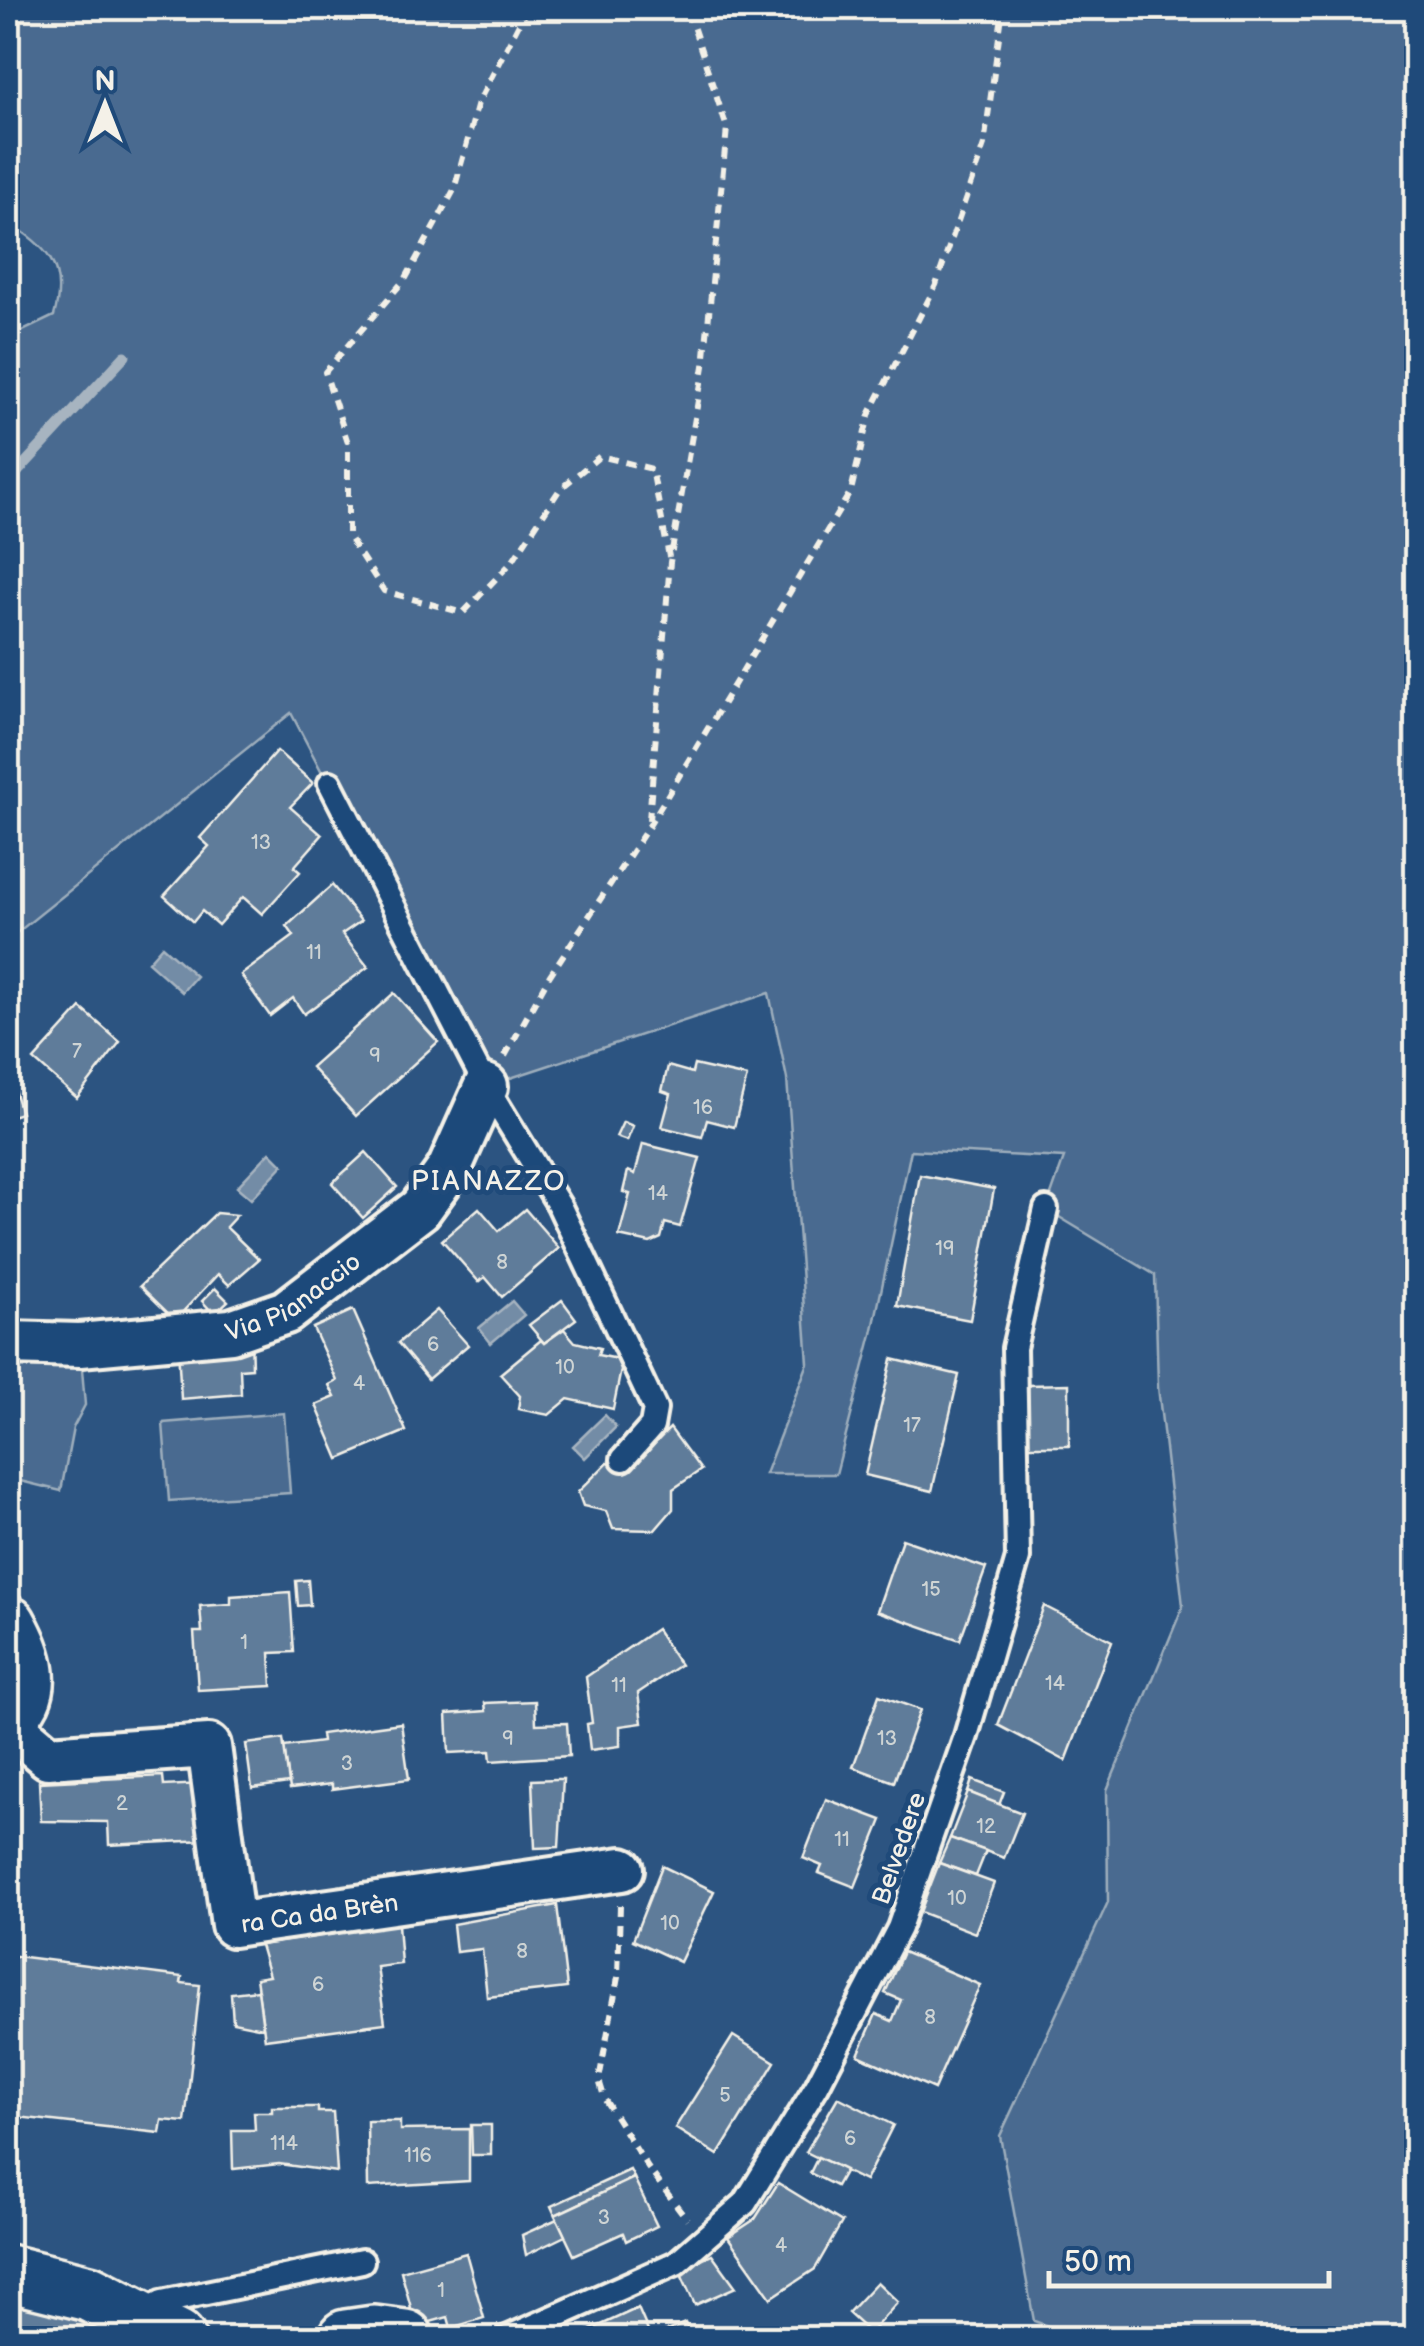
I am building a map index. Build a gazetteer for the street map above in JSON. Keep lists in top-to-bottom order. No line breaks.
{"streets":{"street":["Via Pianaccio","ra Ca da Brèn"],"lane":["Belvedere"]},"districts":["PIANAZZO"],"house_numbers":["13","11","7","9","16","14","19","8","6","10","4","17","15","1","14","11","9","13","3","2","12","11","10","10","8","6","8","5","6","114","116","3","4","1"],"scale_bar":"50 m","north":"top"}
